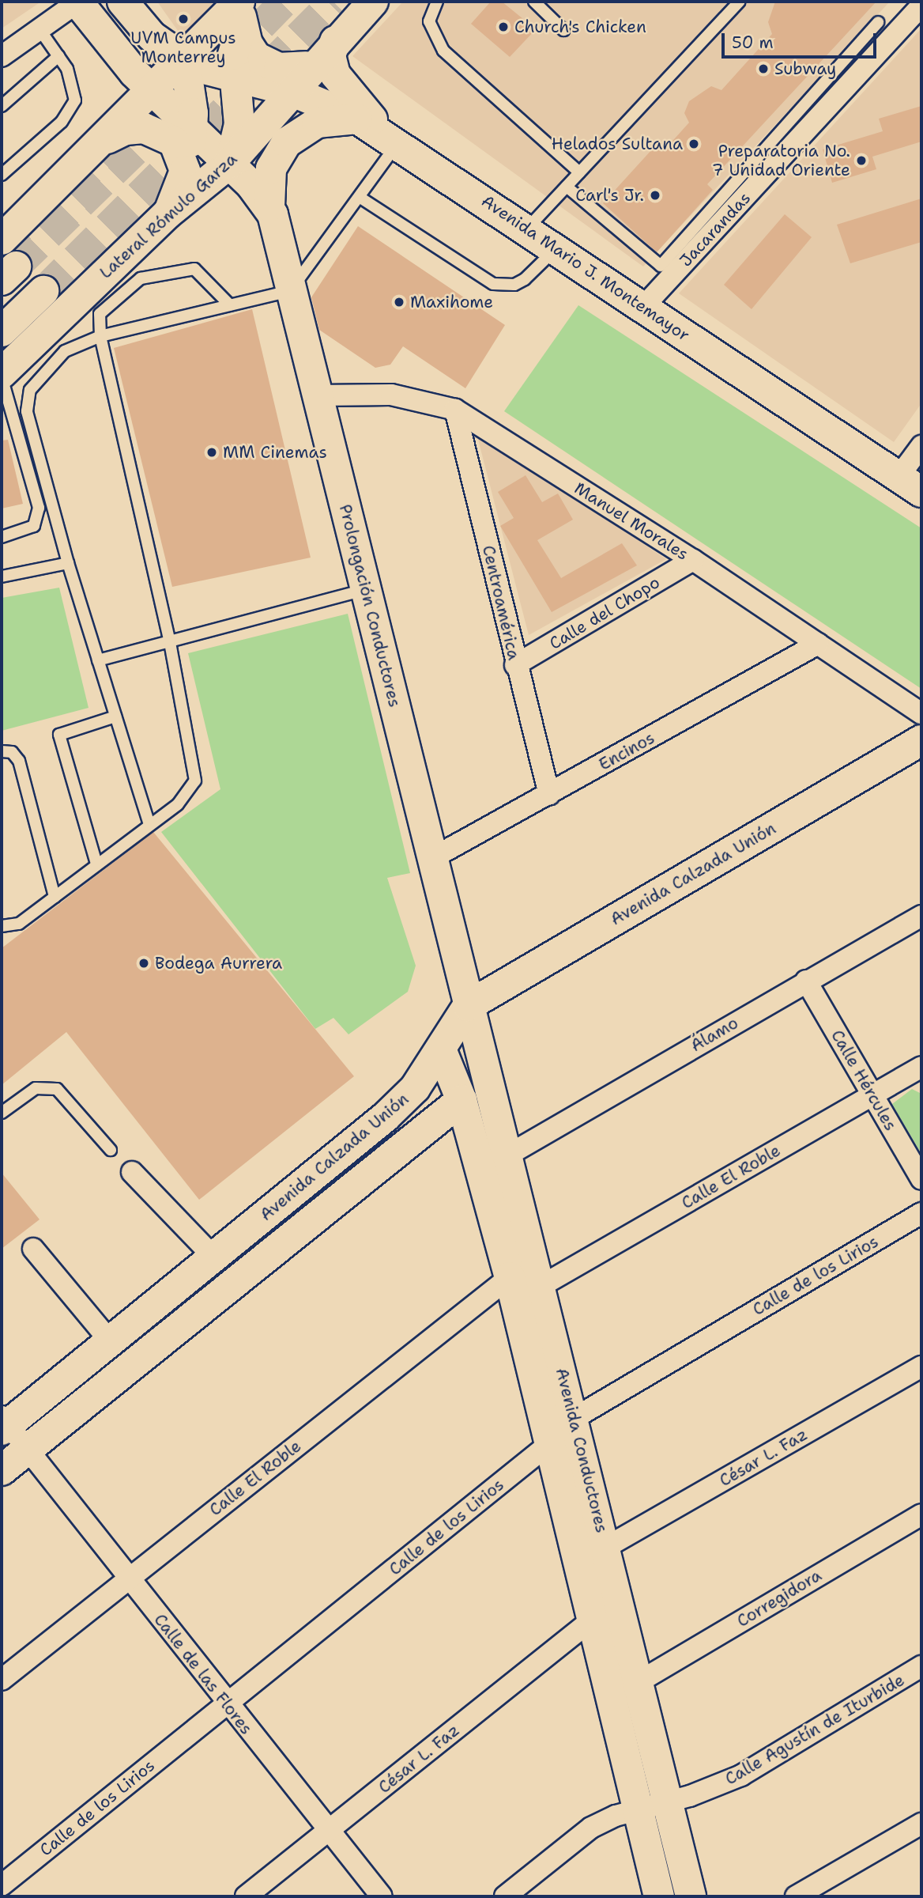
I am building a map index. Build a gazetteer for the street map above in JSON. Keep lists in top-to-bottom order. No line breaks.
{"streets":{"street":["Lateral Rómulo Garza","Jacarandas","Avenida Mario J. Montemayor","Manuel Morales","Centroamérica","Prolongación Conductores","Calle del Chopo","Encinos","Avenida Calzada Unión","Álamo","Calle Hércules","Calle El Roble","Calle de los Lirios","Avenida Conductores","César L. Faz","Corregidora","Calle de las Flores","Calle Agustín de Iturbide"]},"crossings":[["Lateral Rómulo Garza","Avenida Mario J. Montemayor"],["Jacarandas","Avenida Mario J. Montemayor"],["Avenida Mario J. Montemayor","Prolongación Conductores"],["Manuel Morales","Centroamérica"],["Manuel Morales","Prolongación Conductores"],["Manuel Morales","Calle del Chopo"],["Manuel Morales","Encinos"],["Centroamérica","Calle del Chopo"],["Centroamérica","Encinos"],["Prolongación Conductores","Encinos"],["Prolongación Conductores","Avenida Calzada Unión"],["Prolongación Conductores","Avenida Conductores"],["Avenida Calzada Unión","Avenida Conductores"],["Avenida Calzada Unión","Calle de las Flores"],["Álamo","Calle Hércules"],["Álamo","Avenida Conductores"],["Calle Hércules","Calle El Roble"],["Calle El Roble","Avenida Conductores"],["Calle El Roble","Calle de las Flores"],["Calle de los Lirios","Avenida Conductores"],["Calle de los Lirios","Calle de las Flores"],["Avenida Conductores","César L. Faz"],["Avenida Conductores","Corregidora"],["Avenida Conductores","Calle Agustín de Iturbide"],["César L. Faz","Calle de las Flores"]],"places":["UVM Campus Monterrey","Church's Chicken","Subway","Helados Sultana","Preparatoria No. 7 Unidad Oriente","Carl's Jr.","Maxihome","MM Cinemas","Bodega Aurrera"],"scale_bar":"50 m"}
